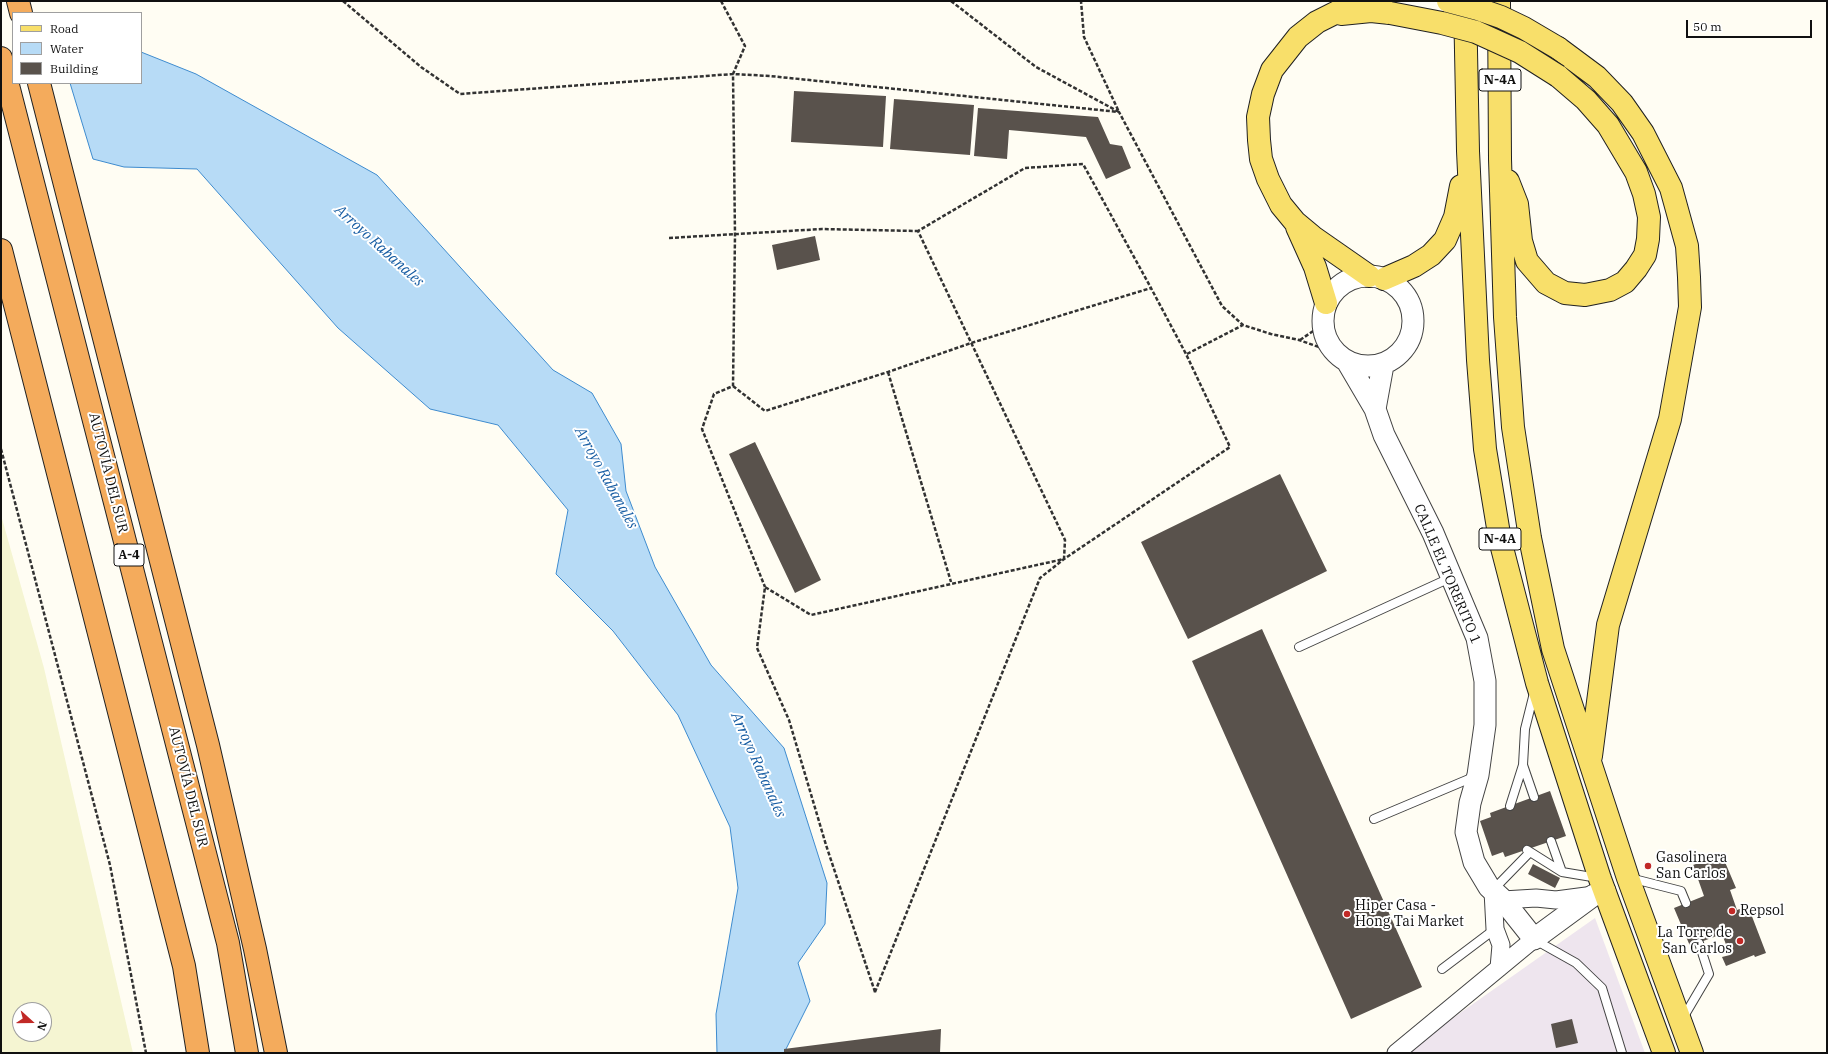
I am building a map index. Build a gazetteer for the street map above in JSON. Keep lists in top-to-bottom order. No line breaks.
{"streets":{"highway":["AUTOVÍA DEL SUR","A-4"],"main road":["N-4A"],"street":["CALLE EL TORERITO 1"]},"water":["Arroyo Rabanales"],"places":["Gasolinera San Carlos","Repsol","Hiper Casa - Hong Tai Market","La Torre de San Carlos"],"legend":["Road","Water","Building"],"scale_bar":"50 m","north":"right"}
